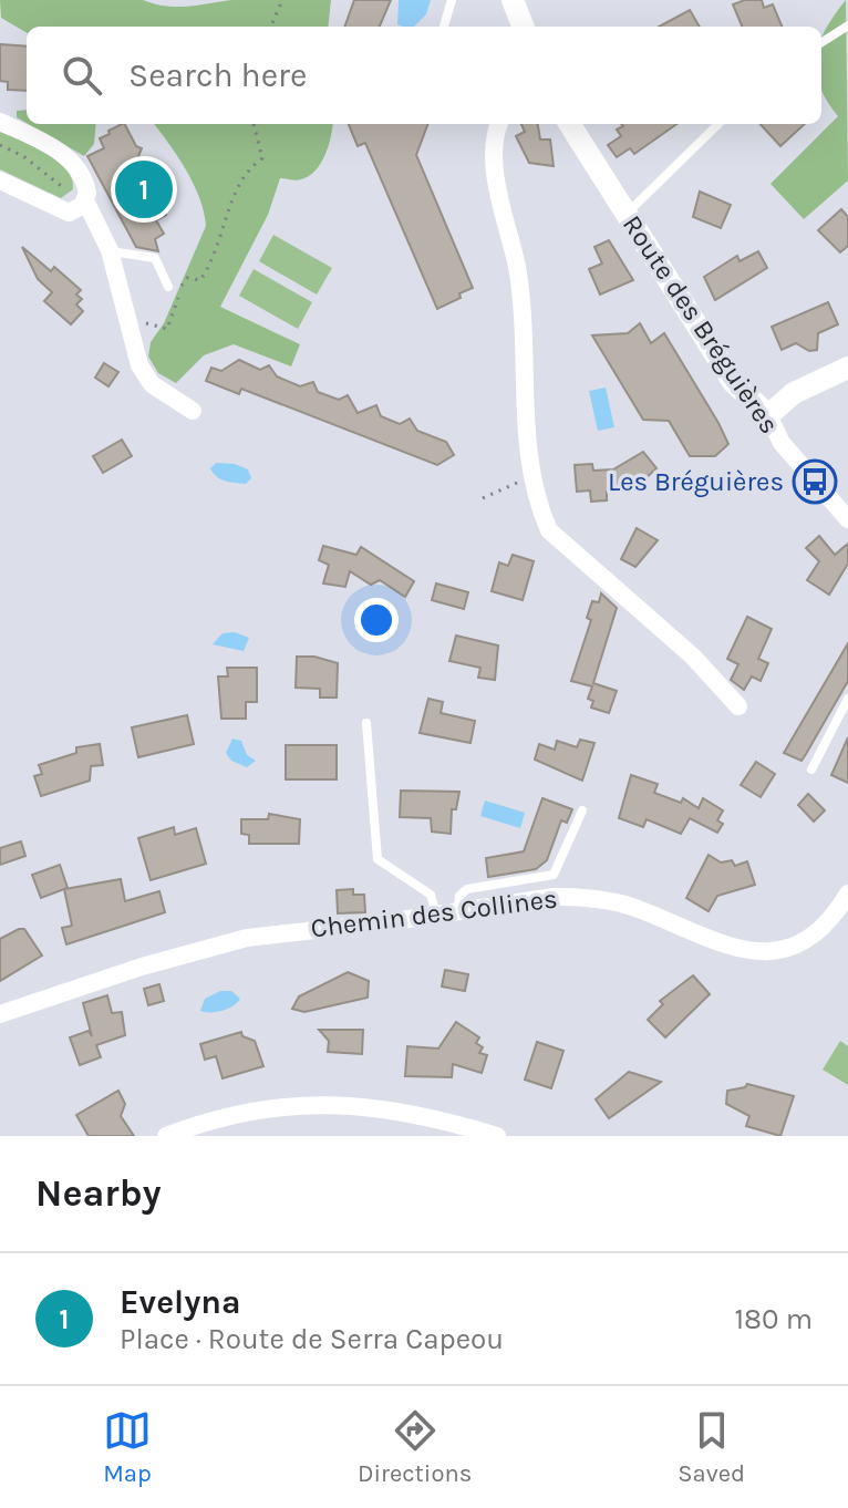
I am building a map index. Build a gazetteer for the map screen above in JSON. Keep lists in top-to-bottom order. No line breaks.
{"streets":{"street":["Route des Bréguières","Chemin des Collines"]},"places":{"bus stop":["Les Bréguières"]},"page":{"search":"Search here","pins":"1","heading":"Nearby","list":[{"mark":"1","name":"Evelyna","note":"Place · Route de Serra Capeou","value":"180 m"}],"nav":["Map","Directions","Saved"]}}
